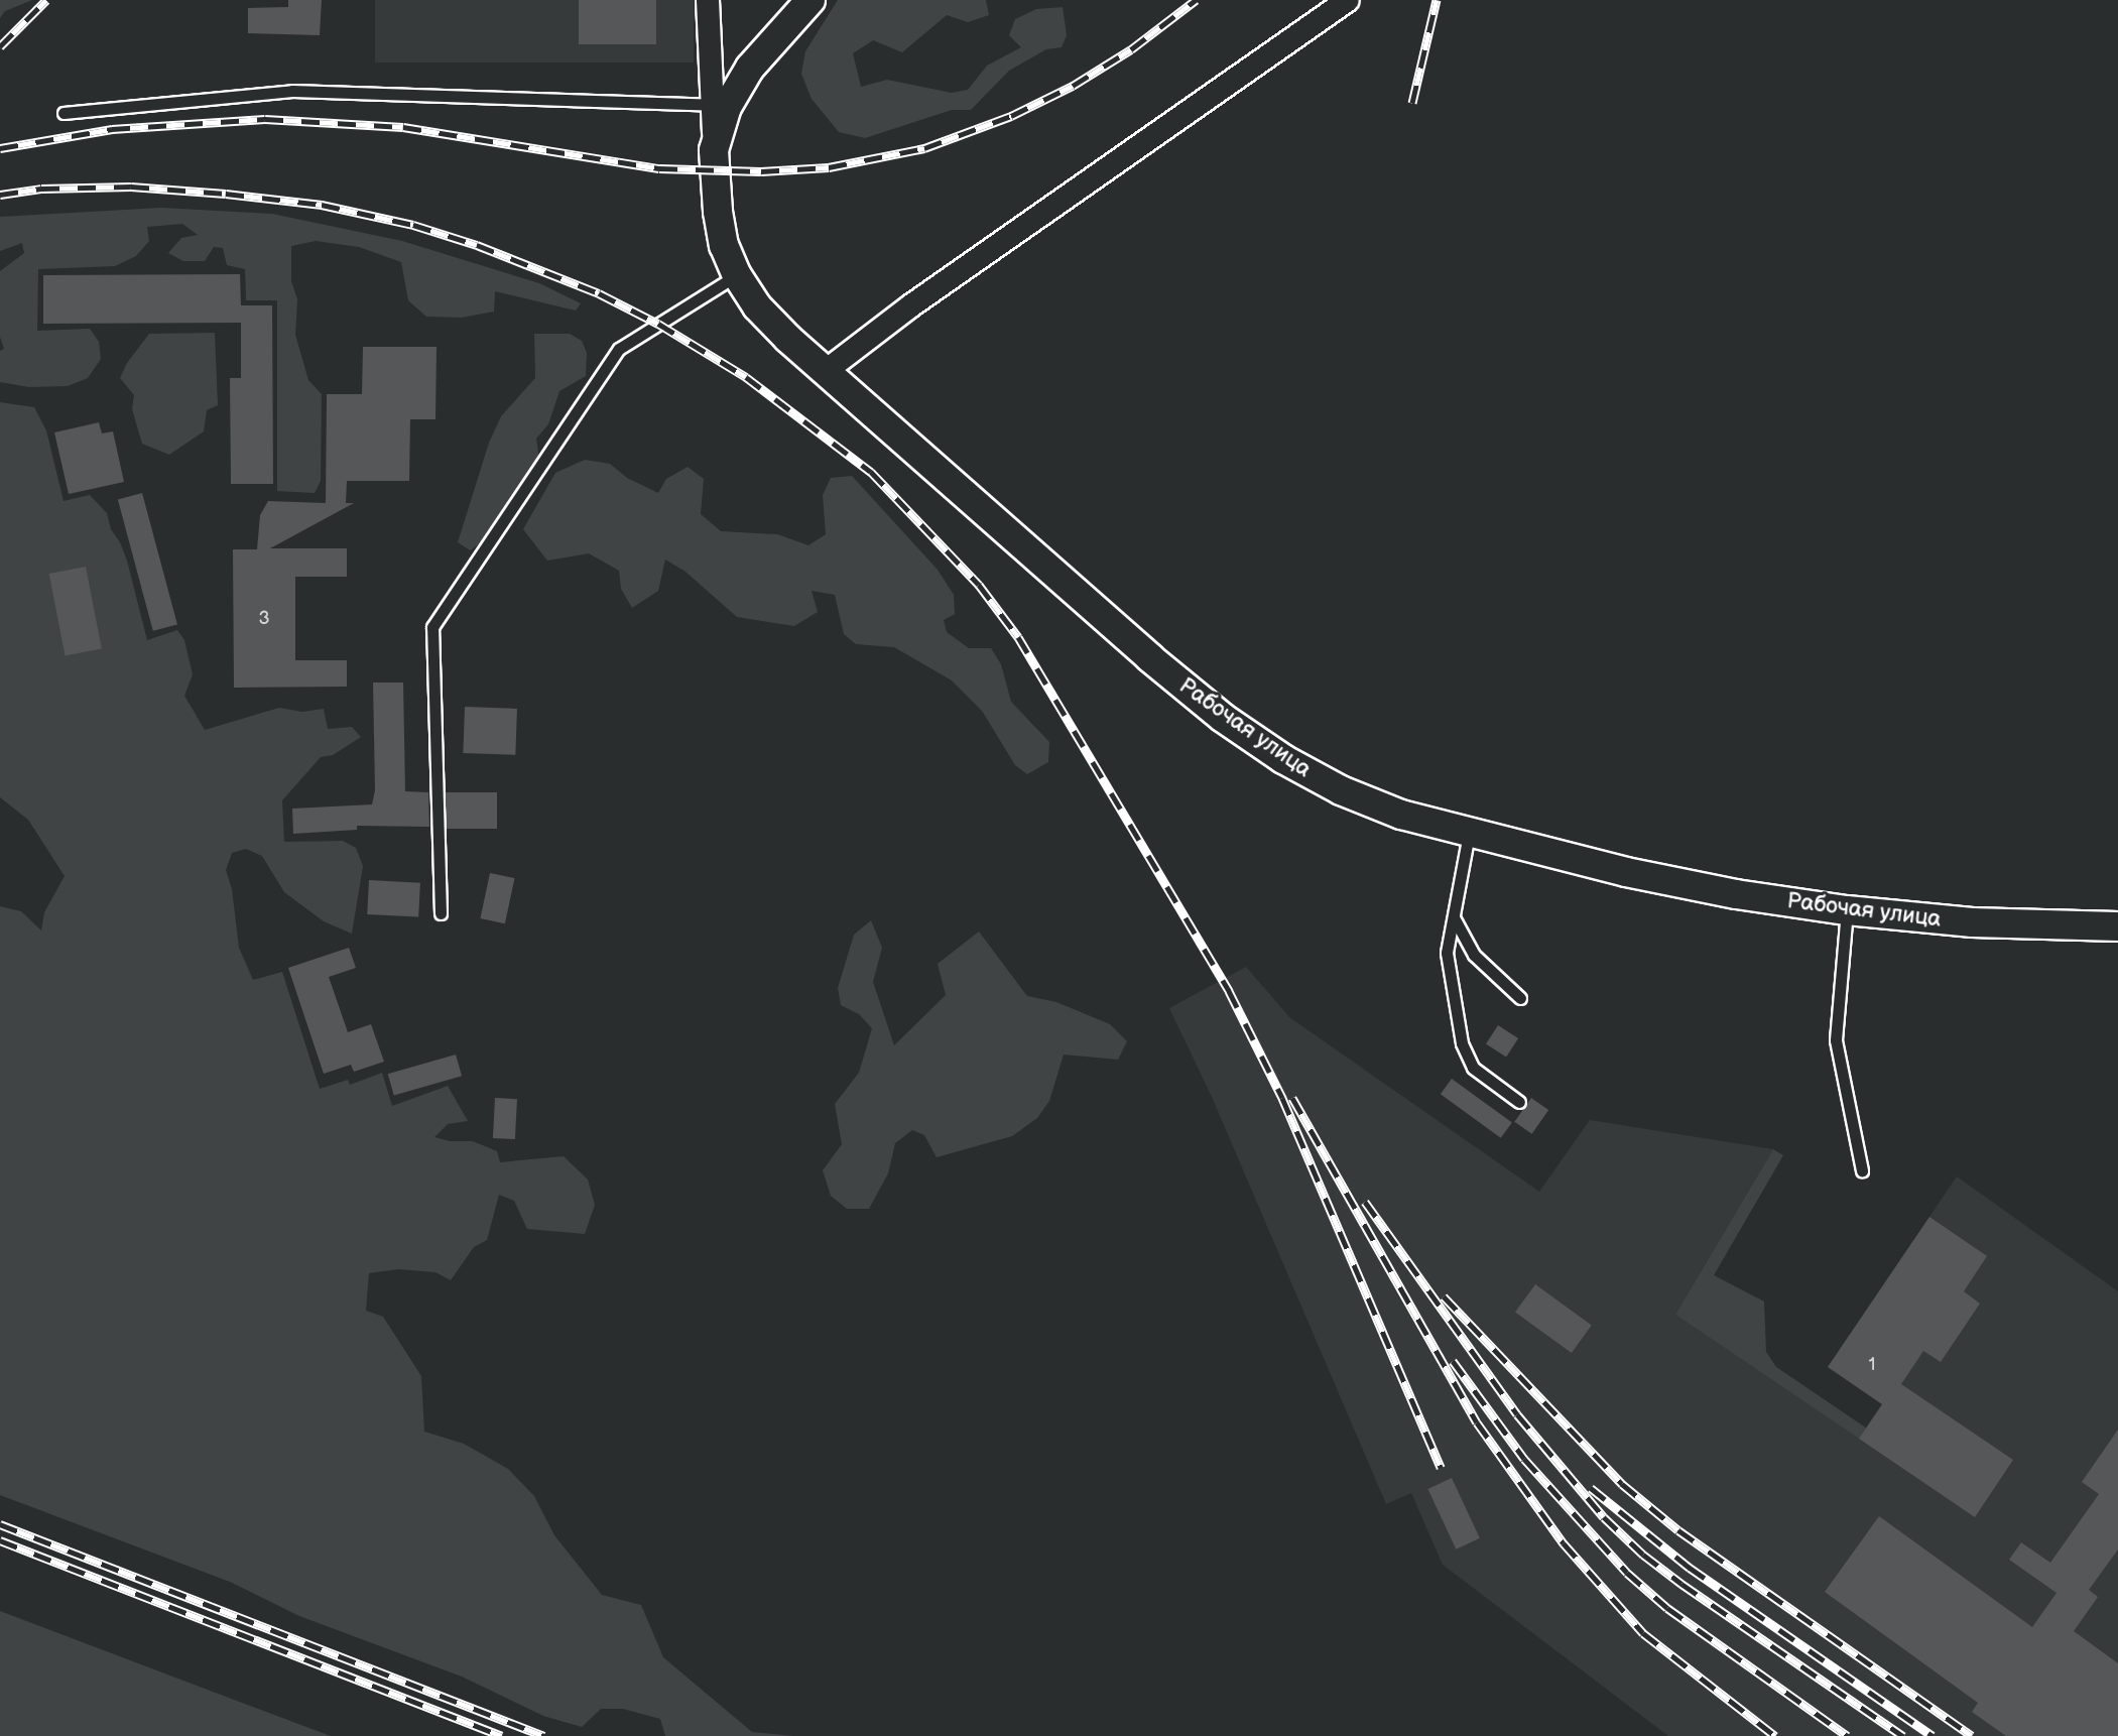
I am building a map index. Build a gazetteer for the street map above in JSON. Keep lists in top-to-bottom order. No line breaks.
{"streets":{"street":["Рабочая улица"]},"house_numbers":["3","1"]}
